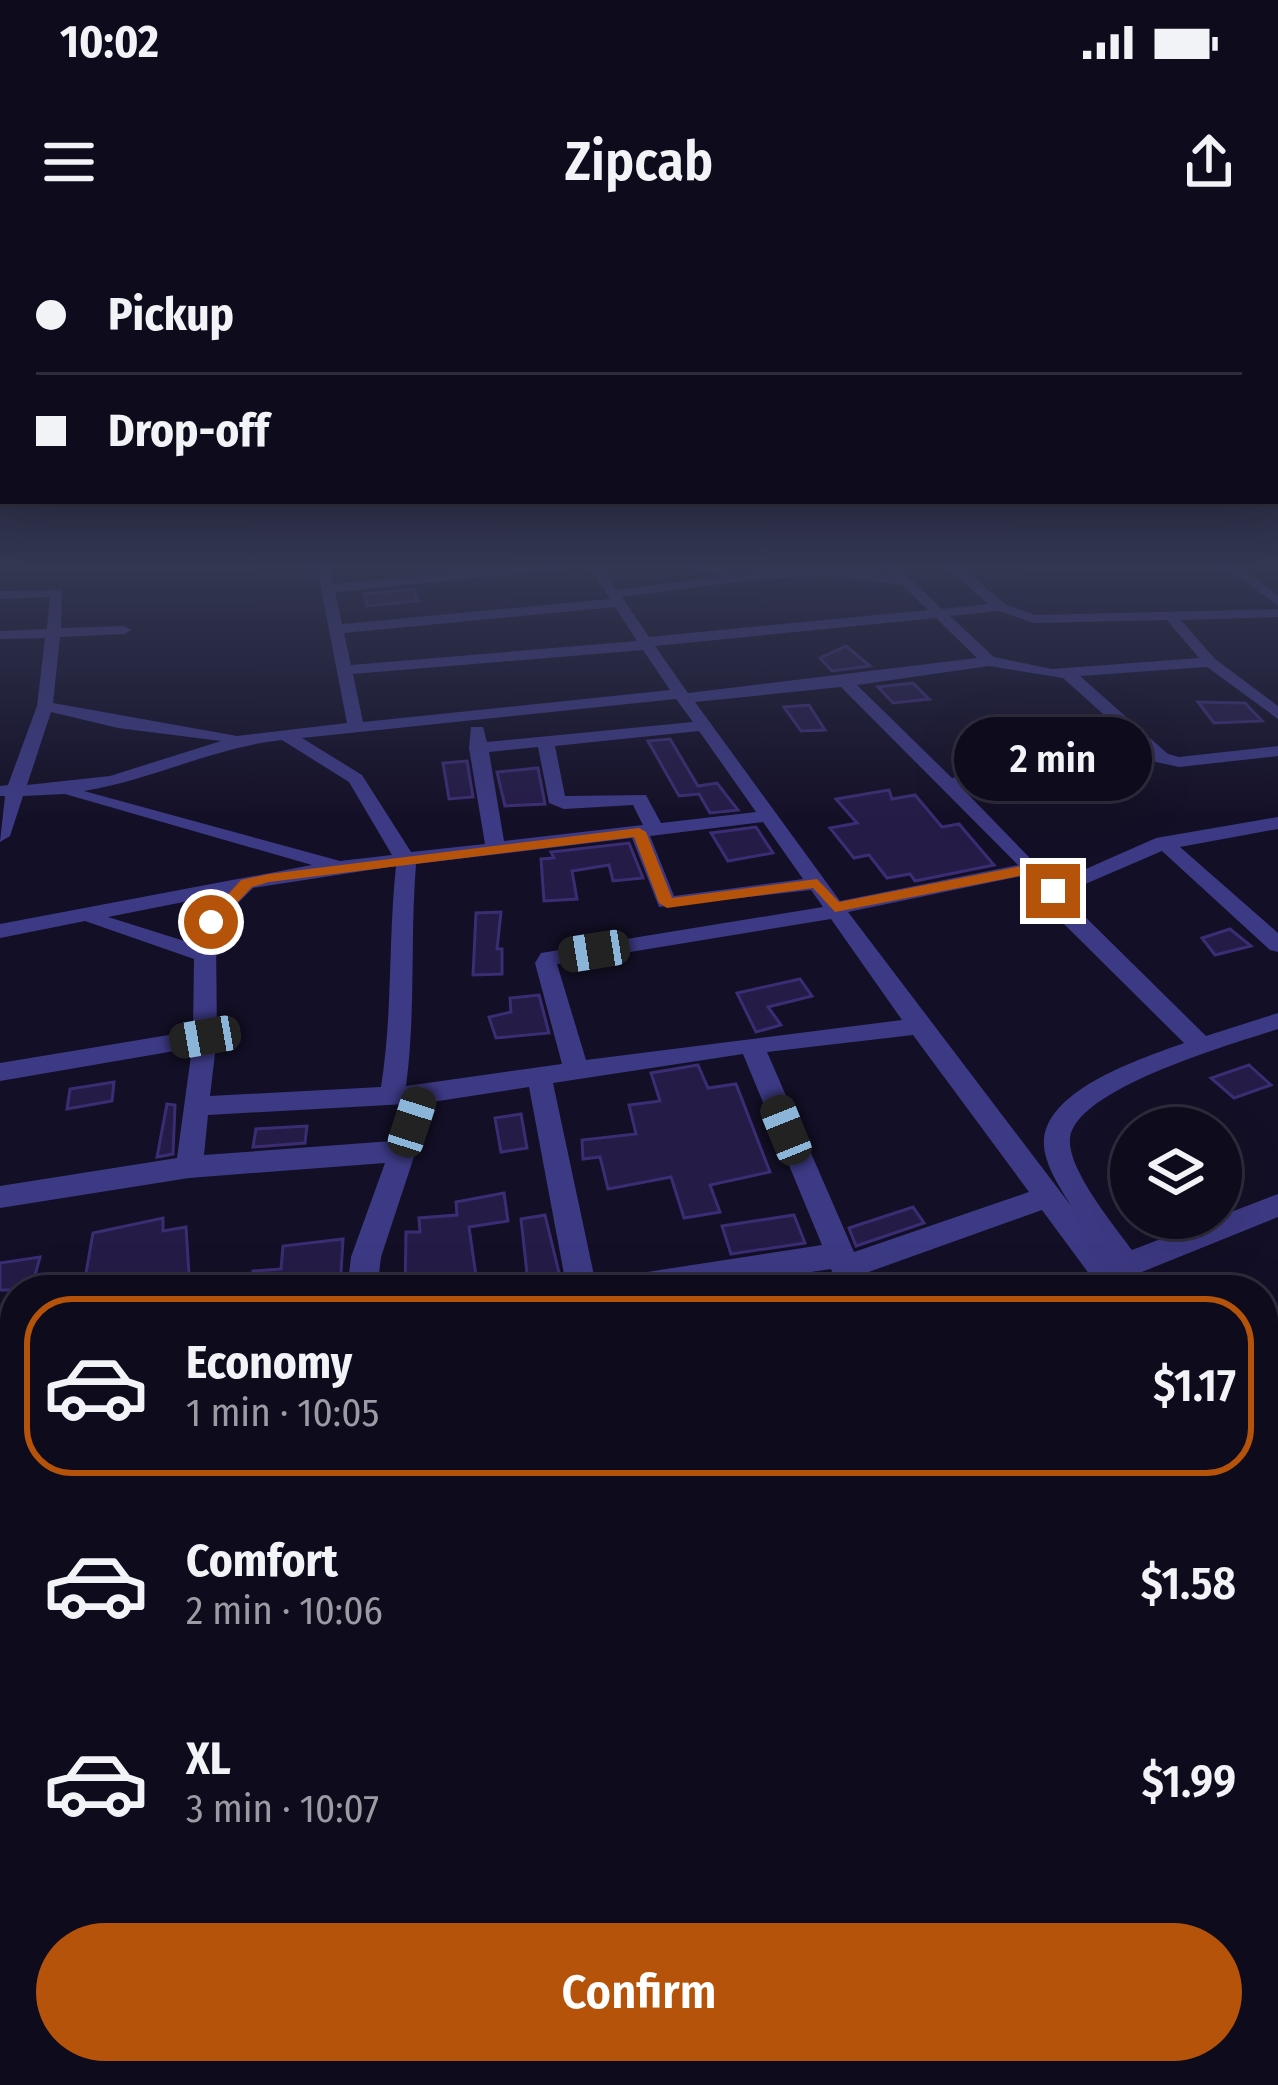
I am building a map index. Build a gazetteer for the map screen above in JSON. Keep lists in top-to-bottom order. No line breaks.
{"page":{"status":"10:02","header":"Zipcab","banner":["Pickup","Drop-off"],"bubble":"2 min","list":[{"name":"Economy","note":"1 min · 10:05","value":"$1.17"},{"name":"Comfort","note":"2 min · 10:06","value":"$1.58"},{"name":"XL","note":"3 min · 10:07","value":"$1.99"}],"buttons":"Confirm"}}
